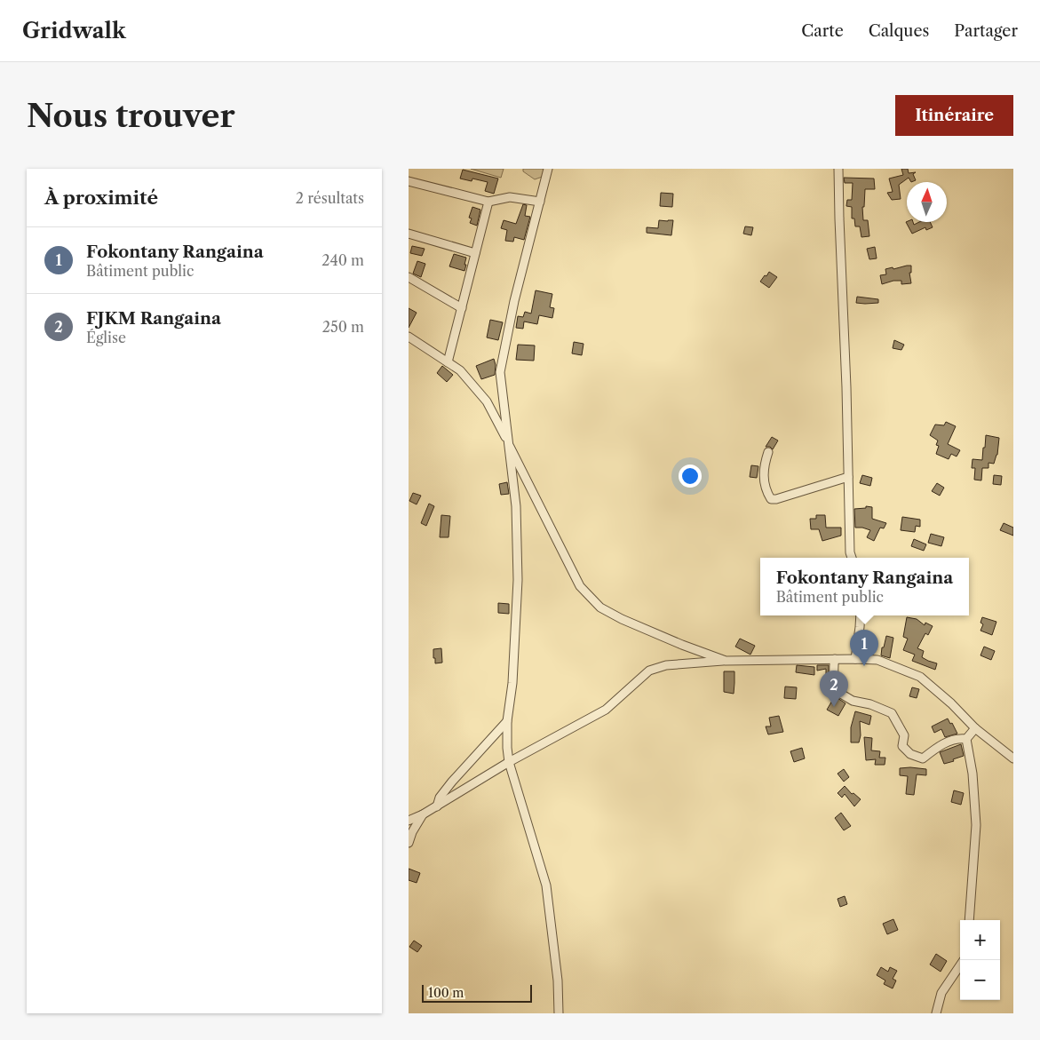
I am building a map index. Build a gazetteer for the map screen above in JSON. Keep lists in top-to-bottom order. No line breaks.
{"scale_bar":"100 m","north":"top","page":{"header":"Gridwalk","nav":["Carte","Calques","Partager"],"buttons":"Itinéraire","title":"Nous trouver","heading":["À proximité","2 résultats"],"list":[{"mark":"1","name":"Fokontany Rangaina","note":"Bâtiment public","value":"240 m"},{"mark":"2","name":"FJKM Rangaina","note":"Église","value":"250 m"}],"popup":["Fokontany Rangaina","Bâtiment public"],"pins":["1","2"],"map_buttons":["+","−"],"scale":"100 m"}}
